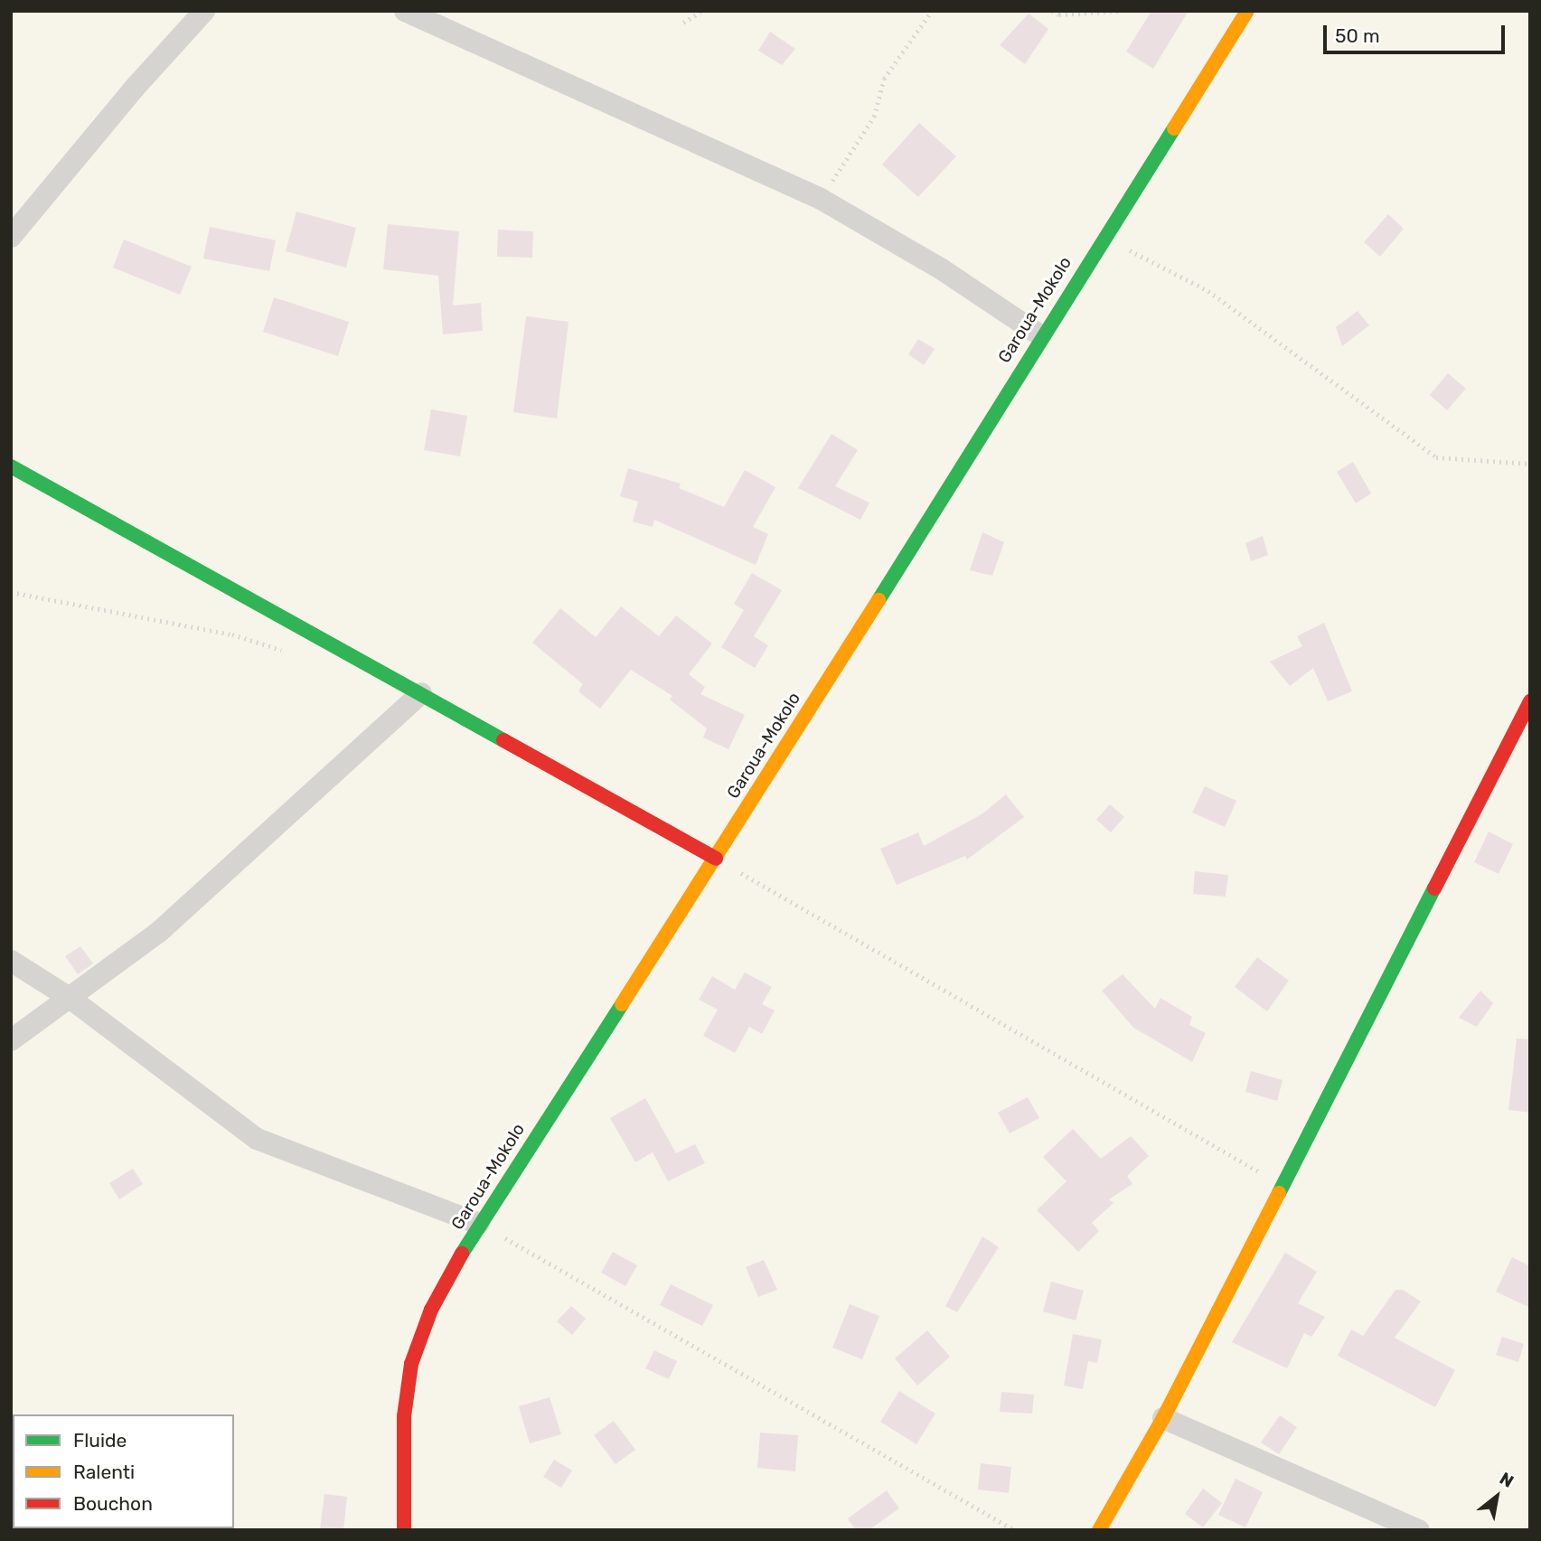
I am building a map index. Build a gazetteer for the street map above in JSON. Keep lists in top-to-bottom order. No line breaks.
{"streets":{"main road":["Garoua-Mokolo"]},"legend":["Fluide","Ralenti","Bouchon"],"scale_bar":"50 m","north":"top right"}
